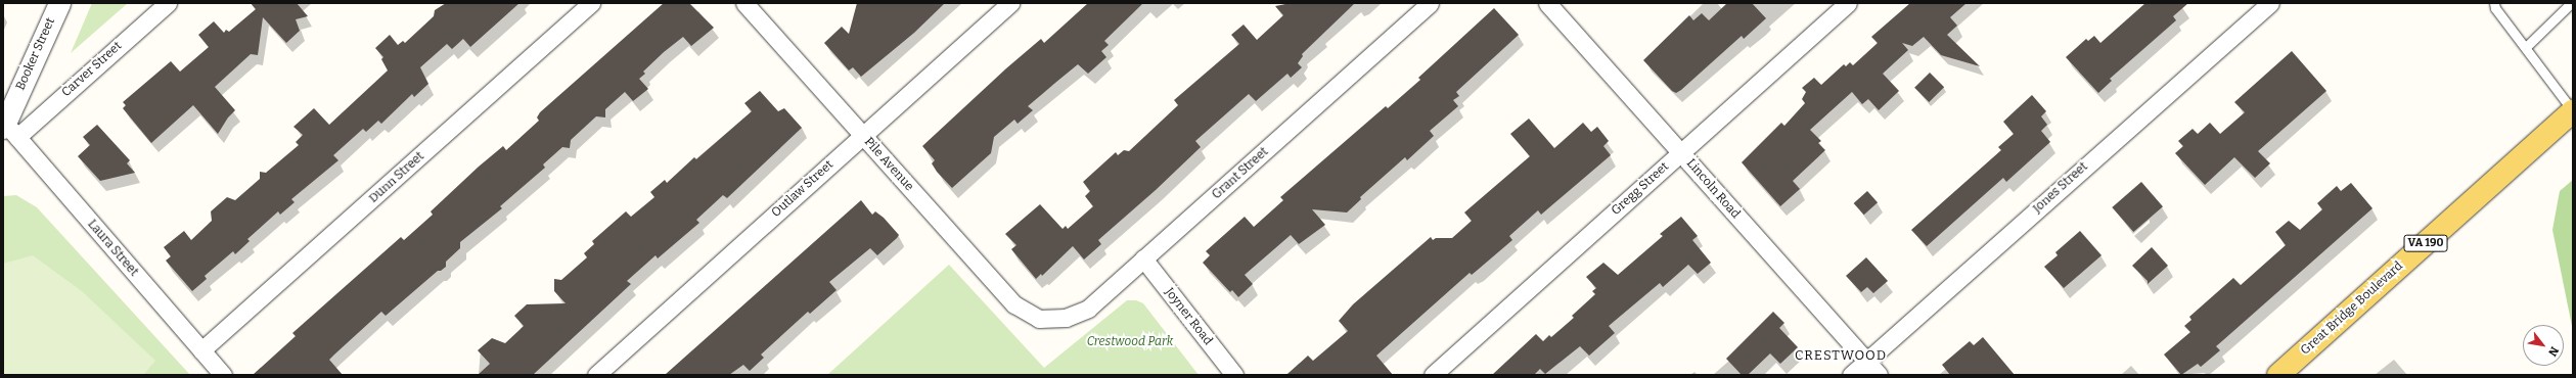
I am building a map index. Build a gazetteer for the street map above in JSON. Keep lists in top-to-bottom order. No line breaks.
{"streets":{"main road":["VA 190","Great Bridge Boulevard"],"street":["Booker Street","Carver Street","Pile Avenue","Grant Street","Dunn Street","Jones Street","Outlaw Street","Gregg Street","Lincoln Road","Laura Street","Joyner Road"]},"crossings":[["Booker Street","Carver Street"],["Booker Street","Laura Street"],["Carver Street","Laura Street"],["Pile Avenue","Grant Street"],["Pile Avenue","Outlaw Street"],["Grant Street","Joyner Road"],["Dunn Street","Laura Street"],["Jones Street","Lincoln Road"],["Gregg Street","Lincoln Road"]],"districts":["CRESTWOOD"],"parks":["Crestwood Park"],"north":"bottom right"}
